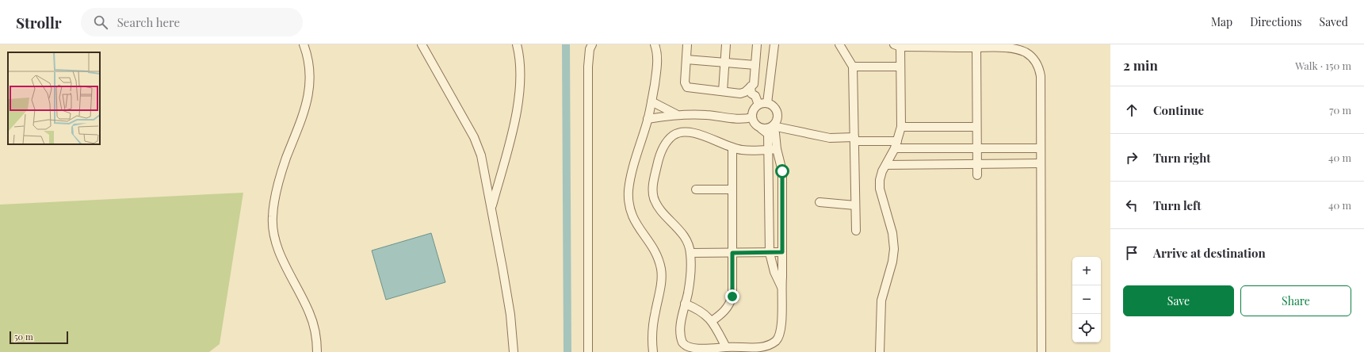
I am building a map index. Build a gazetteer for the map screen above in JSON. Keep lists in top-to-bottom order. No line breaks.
{"scale_bar":"50 m","page":{"header":"Strollr","search":"Search here","nav":["Map","Directions","Saved"],"heading":["2 min","Walk · 150 m"],"list":[["Continue","70 m"],["Turn right","40 m"],["Turn left","40 m"],"Arrive at destination"],"map_buttons":["+","−"],"buttons":["Save","Share"],"scale":"50 m"}}
